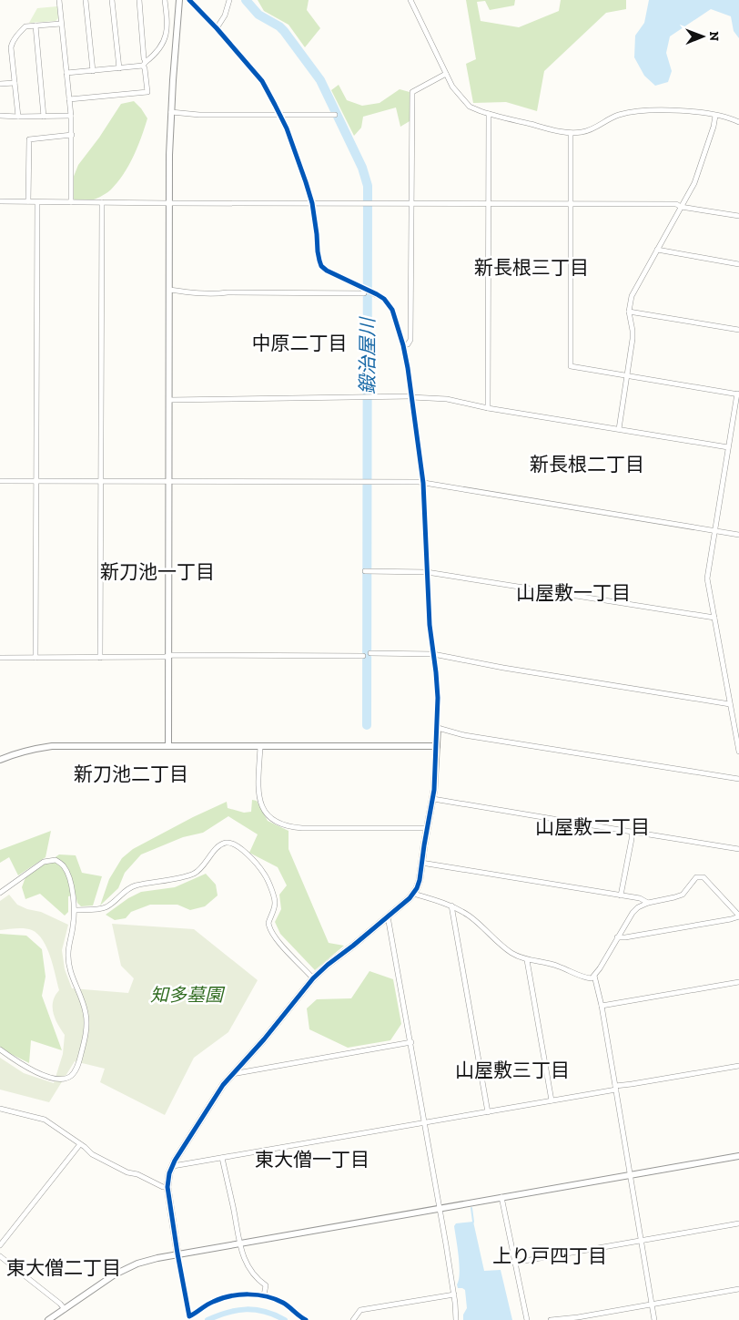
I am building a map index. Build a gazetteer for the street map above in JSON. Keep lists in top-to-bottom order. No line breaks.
{"districts":["新長根三丁目","中原二丁目","新長根二丁目","新刀池一丁目","山屋敷一丁目","新刀池二丁目","山屋敷二丁目","山屋敷三丁目","東大僧一丁目","上り戸四丁目","東大僧二丁目"],"water":["鍛治屋川"],"parks":["知多墓園"],"north":"right"}
